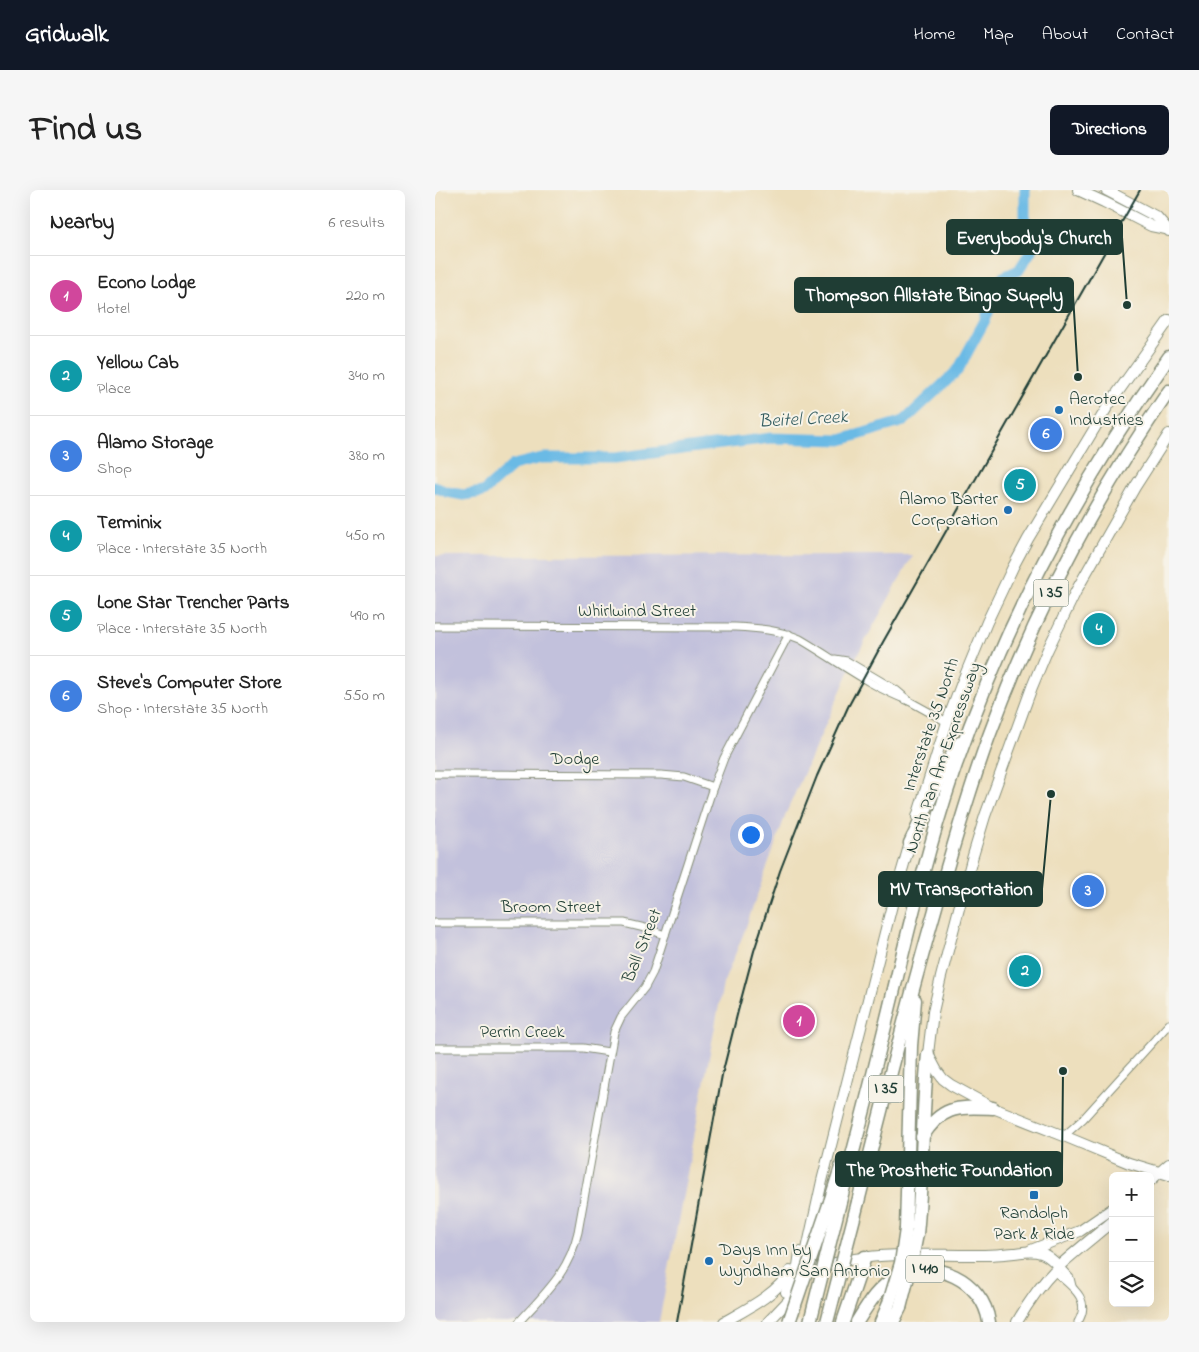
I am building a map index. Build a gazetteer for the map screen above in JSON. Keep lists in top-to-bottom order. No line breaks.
{"streets":{"highway":["I 35","North Pan Am Expressway","I 410"],"main road":["Interstate 35 North"],"street":["Whirlwind Street","Dodge","Broom Street","Ball Street","Perrin Creek"]},"crossings":[["Whirlwind Street","Interstate 35 North"],["Whirlwind Street","Ball Street"],["Dodge","Ball Street"],["Broom Street","Ball Street"],["Ball Street","Perrin Creek"]],"water":["Beitel Creek"],"places":{"other":["Everybody's Church","Thompson Allstate Bingo Supply","Aerotec Industries","Alamo Barter Corporation","MV Transportation","The Prosthetic Foundation","Days Inn by Wyndham San Antonio"],"transit":["Randolph Park & Ride"]},"page":{"header":"Gridwalk","nav":["Home","Map","About","Contact"],"title":"Find us","buttons":"Directions","heading":["Nearby","6 results"],"list":[{"mark":"1","name":"Econo Lodge","note":"Hotel","value":"220 m"},{"mark":"2","name":"Yellow Cab","note":"Place","value":"340 m"},{"mark":"3","name":"Alamo Storage","note":"Shop","value":"380 m"},{"mark":"4","name":"Terminix","note":"Place · Interstate 35 North","value":"450 m"},{"mark":"5","name":"Lone Star Trencher Parts","note":"Place · Interstate 35 North","value":"490 m"},{"mark":"6","name":"Steve's Computer Store","note":"Shop · Interstate 35 North","value":"550 m"}],"pins":["6","5","4","3","2","1"],"map_buttons":["+","−"]}}
